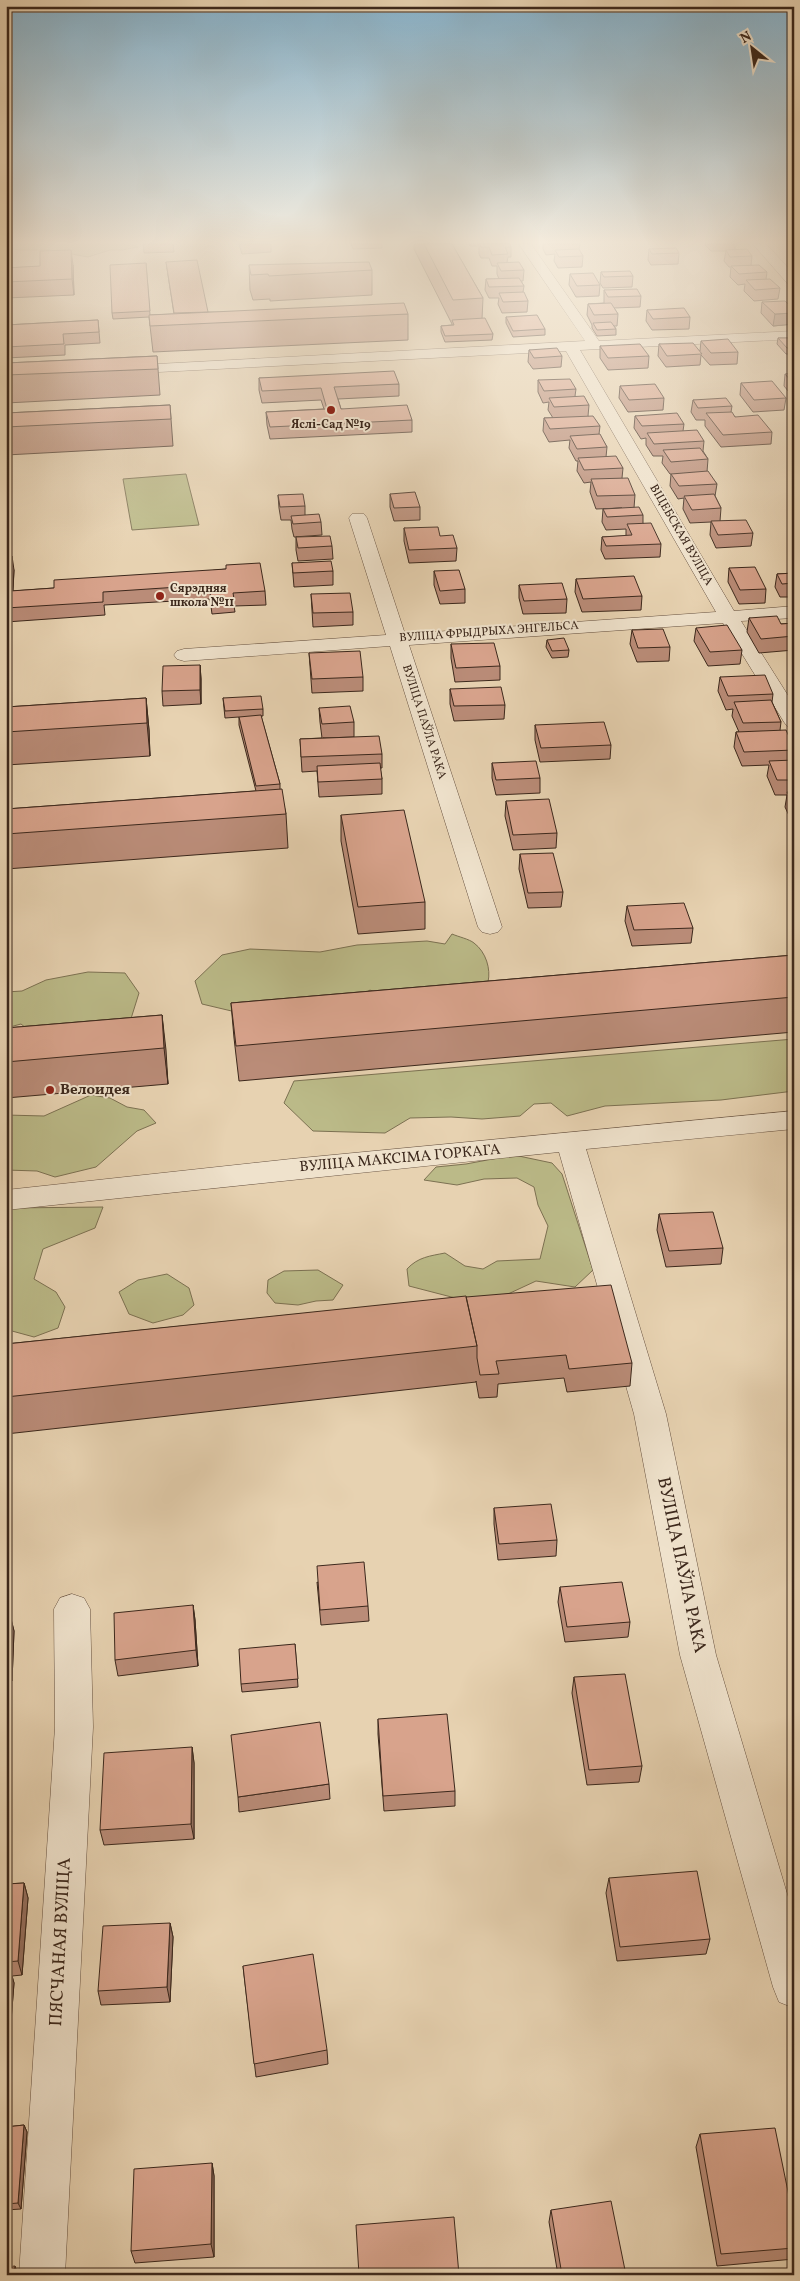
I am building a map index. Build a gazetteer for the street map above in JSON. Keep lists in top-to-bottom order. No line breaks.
{"streets":{"street":["ВІЦЕБСКАЯ ВУЛІЦА","ВУЛІЦА ФРЫДРЫХА ЭНГЕЛЬСА","ВУЛІЦА ПАЎЛА РАКА","ВУЛІЦА МАКСІМА ГОРКАГА","ПЯСЧАНАЯ ВУЛІЦА"]},"crossings":[["ВІЦЕБСКАЯ ВУЛІЦА","ВУЛІЦА ФРЫДРЫХА ЭНГЕЛЬСА"],["ВУЛІЦА ФРЫДРЫХА ЭНГЕЛЬСА","ВУЛІЦА ПАЎЛА РАКА"],["ВУЛІЦА ПАЎЛА РАКА","ВУЛІЦА МАКСІМА ГОРКАГА"]],"places":["Яслі-Сад №19","Сярэдняя школа №11","Велоидея"],"north":"top left"}
